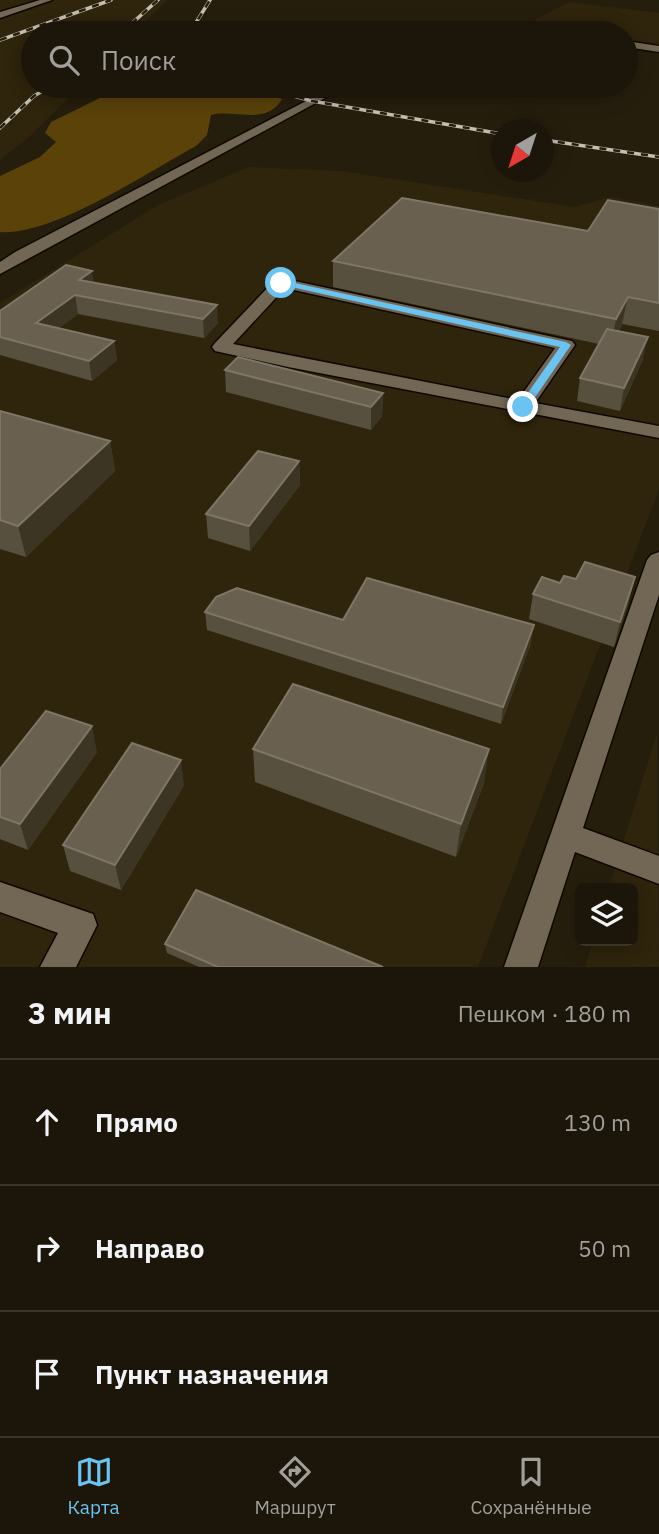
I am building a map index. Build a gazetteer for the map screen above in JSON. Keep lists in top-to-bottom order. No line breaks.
{"north":"bottom left","page":{"search":"Поиск","heading":["3 мин","Пешком · 180 m"],"list":[["Прямо","130 m"],["Направо","50 m"],"Пункт назначения"],"nav":["Карта","Маршрут","Сохранённые"]}}
